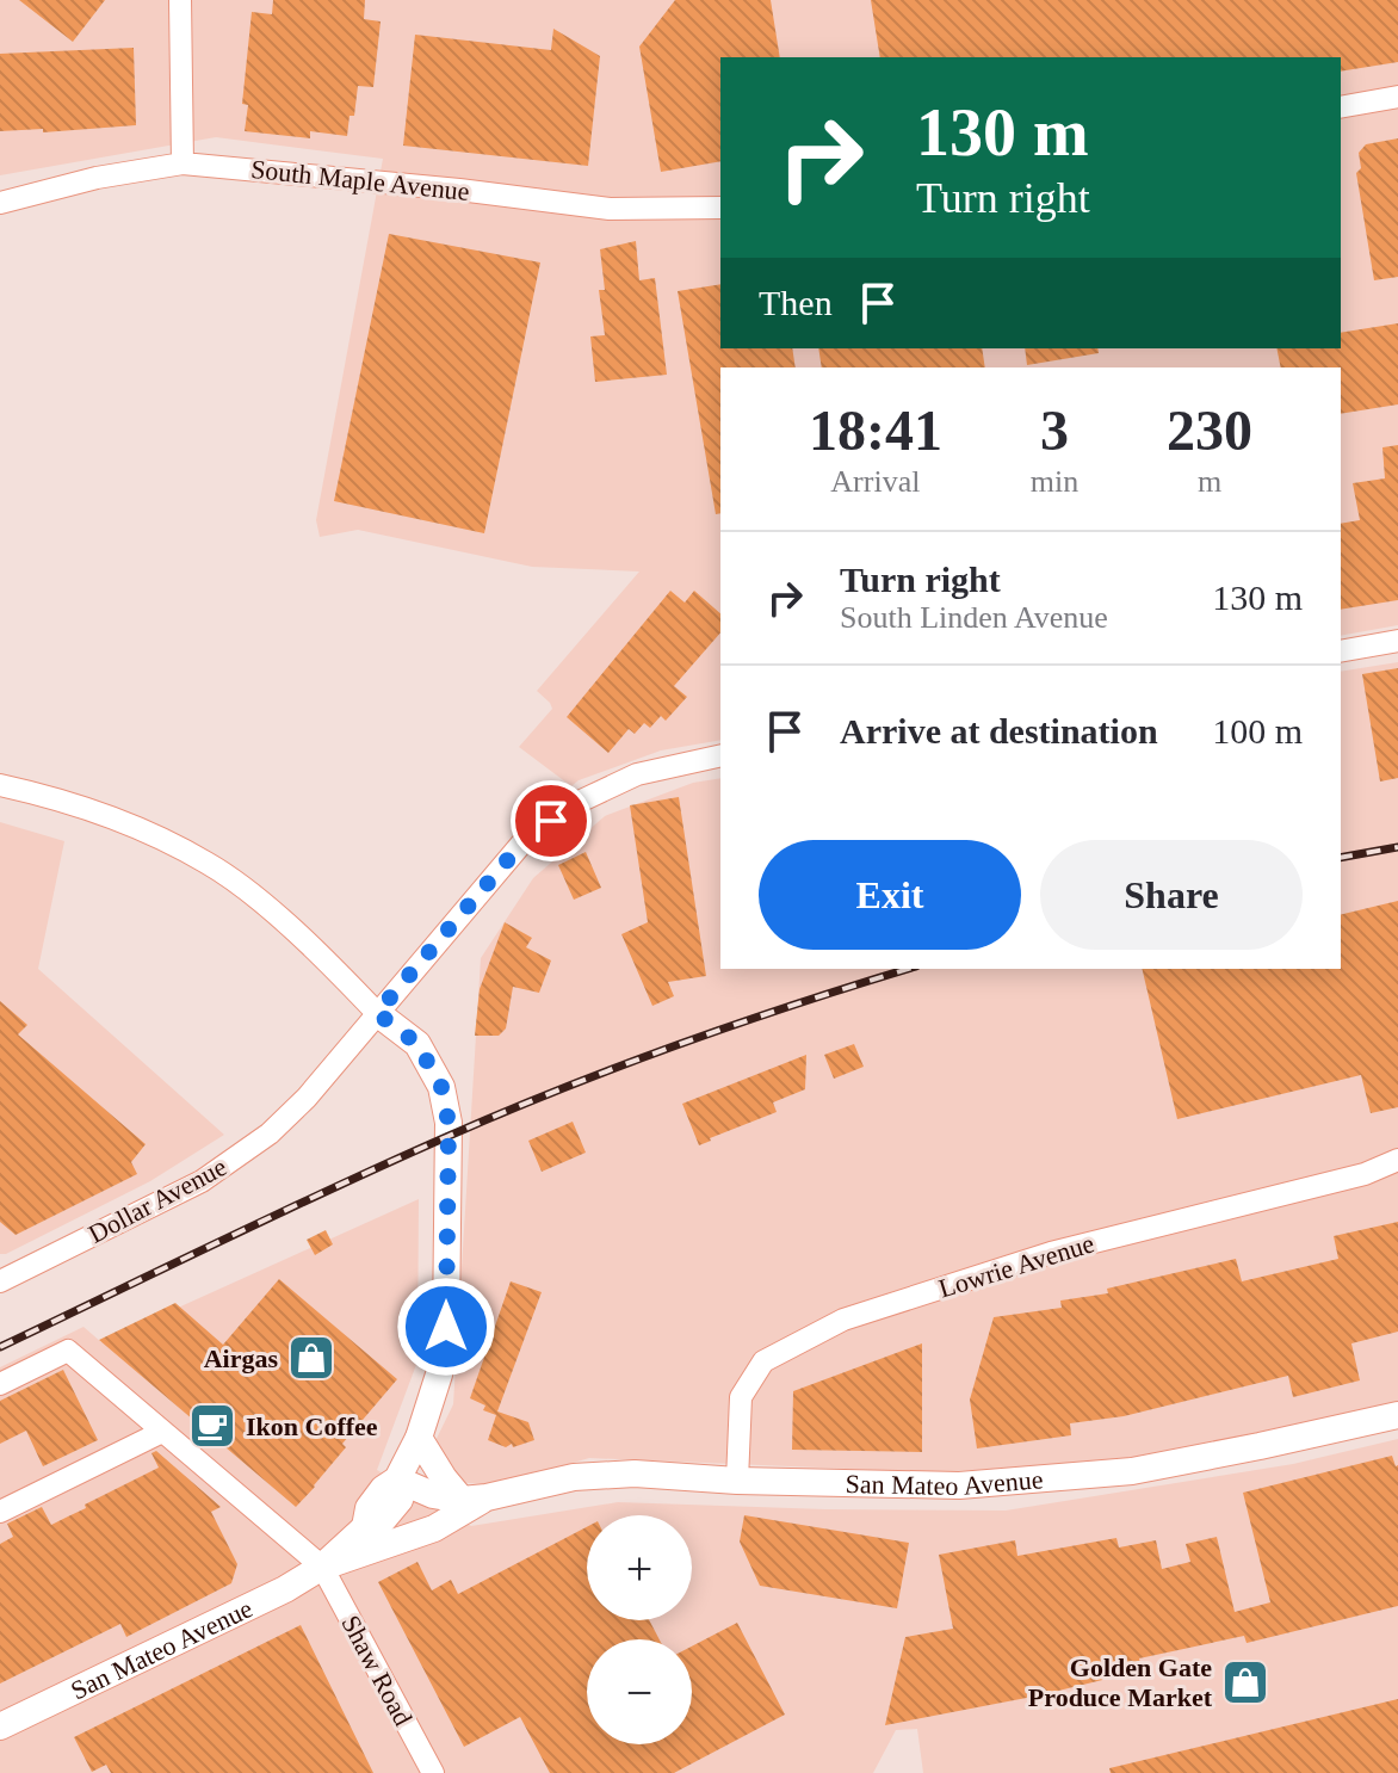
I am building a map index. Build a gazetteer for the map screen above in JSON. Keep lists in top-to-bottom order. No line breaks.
{"streets":{"main road":["San Mateo Avenue"],"street":["South Maple Avenue","Dollar Avenue","Lowrie Avenue","Shaw Road"]},"crossings":[["Lowrie Avenue","San Mateo Avenue"],["San Mateo Avenue","Shaw Road"]],"places":{"shop":["Airgas","Golden Gate Produce Market"],"cafe":["Ikon Coffee"]},"page":{"turn":["130 m","Turn right"],"then":"Then","eta":["18:41","Arrival","3","min","230","m"],"list":[{"name":"Turn right","note":"South Linden Avenue","value":"130 m"},{"name":"Arrive at destination","value":"100 m"}],"buttons":["Exit","Share"],"map_buttons":["+","−"]}}
